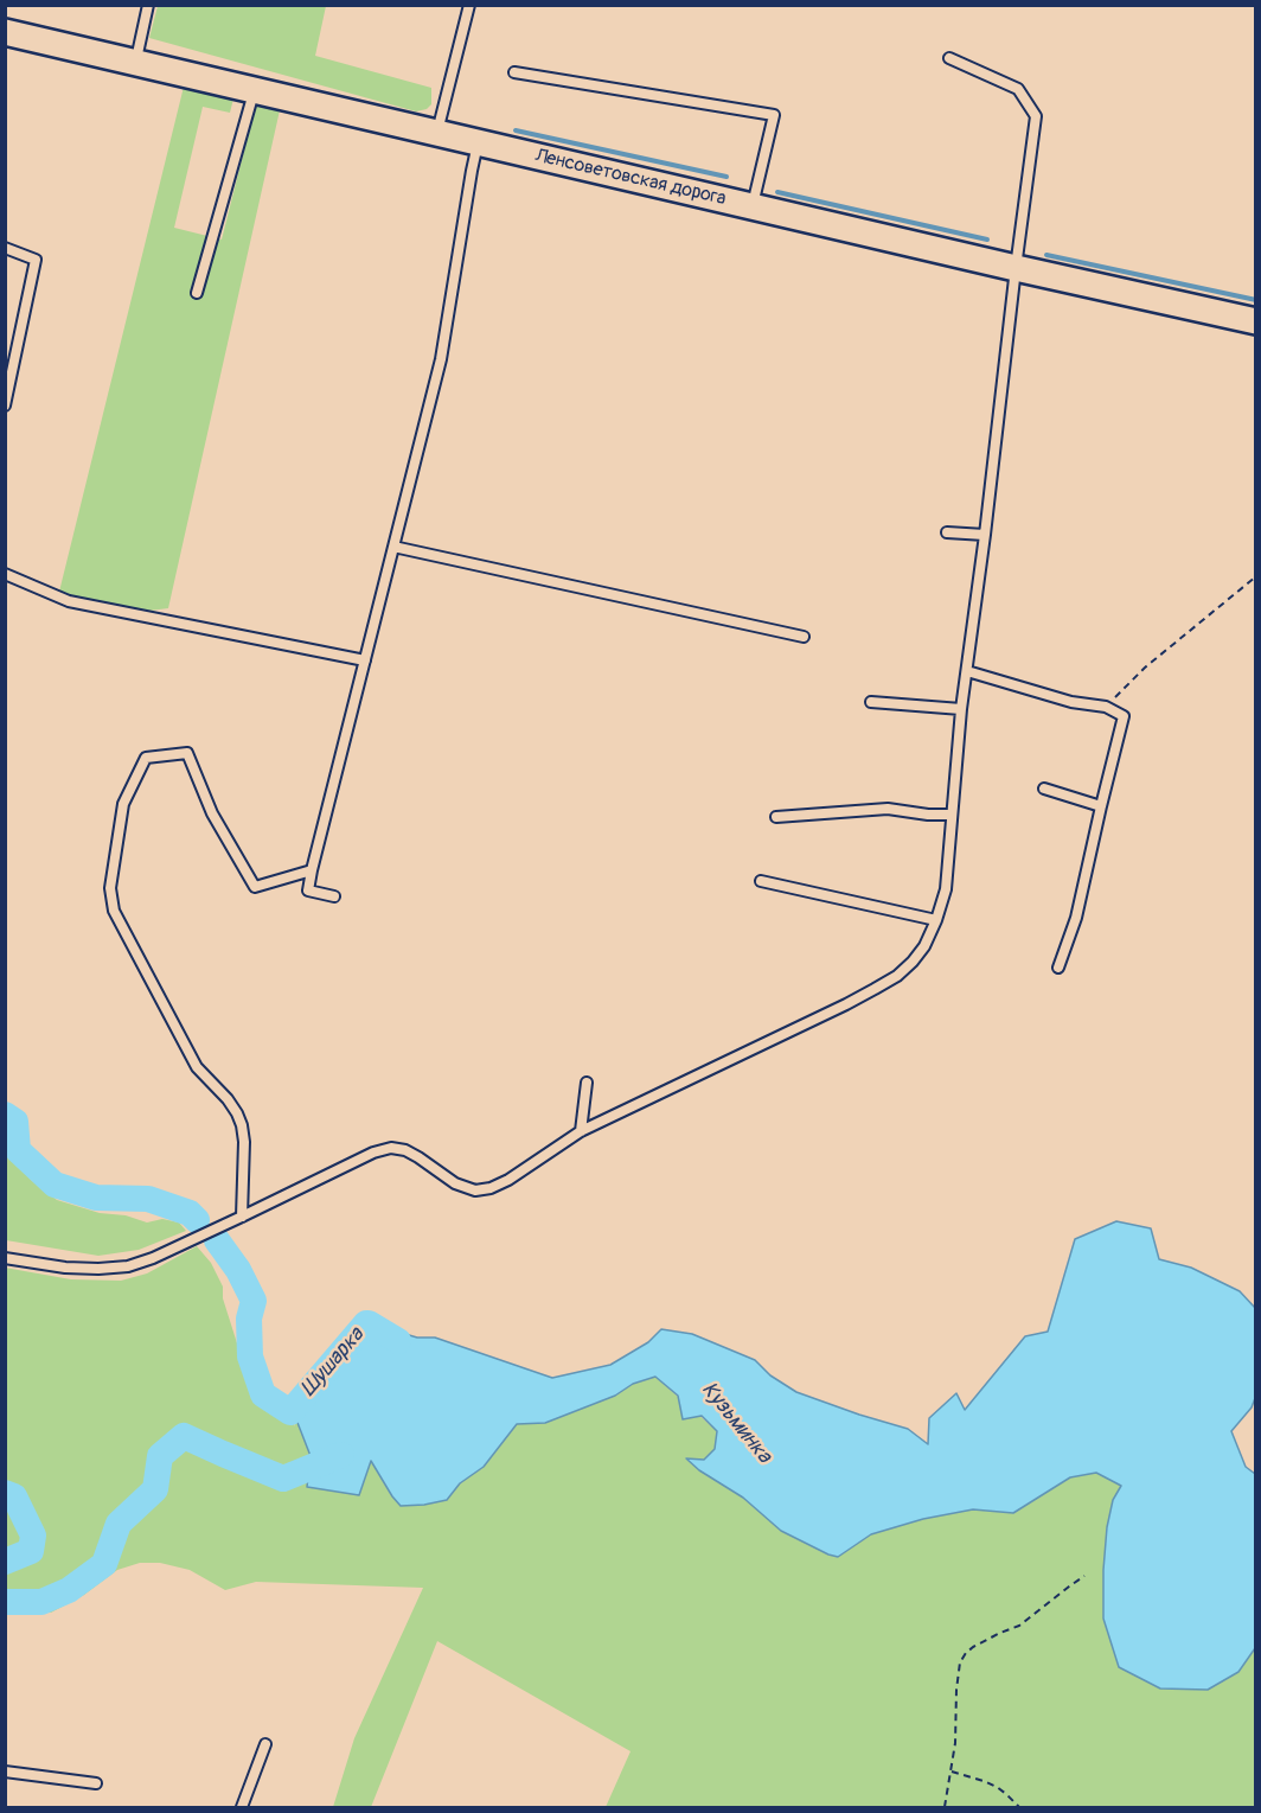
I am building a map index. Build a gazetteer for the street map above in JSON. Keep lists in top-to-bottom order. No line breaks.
{"streets":{"street":["Ленсоветовская дорога"]},"water":["Шушарка","Кузьминка"]}
